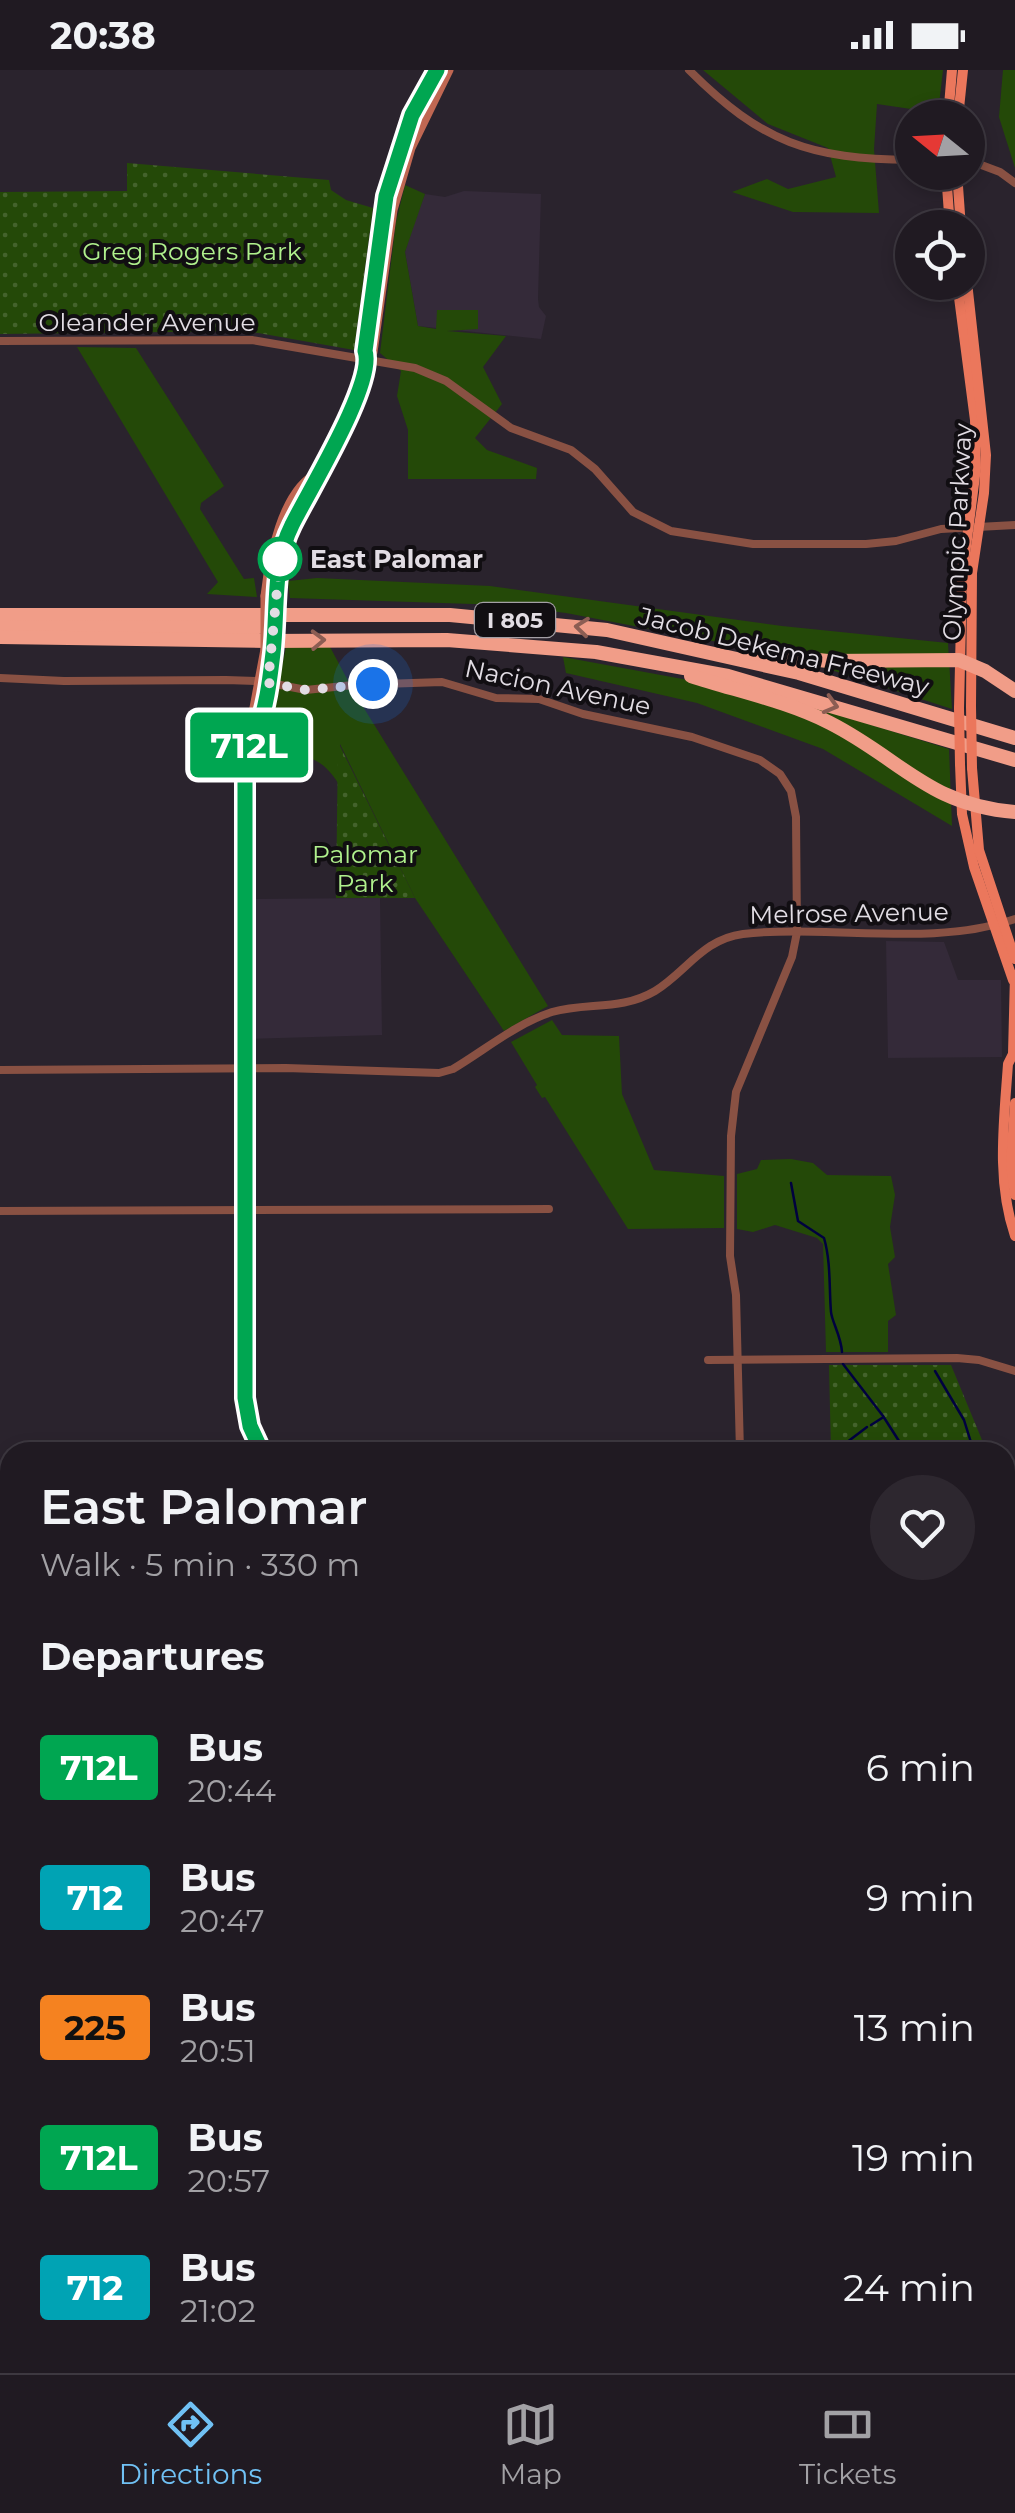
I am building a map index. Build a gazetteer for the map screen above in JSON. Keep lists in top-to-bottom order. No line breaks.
{"streets":{"highway":["I 805","Jacob Dekema Freeway"],"main road":["Olympic Parkway"],"street":["Oleander Avenue","Nacion Avenue","Melrose Avenue"]},"crossings":[["Oleander Avenue","Olympic Parkway"],["Nacion Avenue","Melrose Avenue"]],"parks":["Greg Rogers Park","Palomar Park"],"places":["East Palomar"],"lines":["bus line 712L"],"north":"left","page":{"status":"20:38","on_map":"712L","heading":[["East Palomar","Walk · 5 min · 330 m"],"Departures"],"list":[{"mark":"712L","name":"Bus","note":"20:44","value":"6 min"},{"mark":"712","name":"Bus","note":"20:47","value":"9 min"},{"mark":"225","name":"Bus","note":"20:51","value":"13 min"},{"mark":"712L","name":"Bus","note":"20:57","value":"19 min"},{"mark":"712","name":"Bus","note":"21:02","value":"24 min"}],"tabs":["Directions","Map","Tickets"]}}
